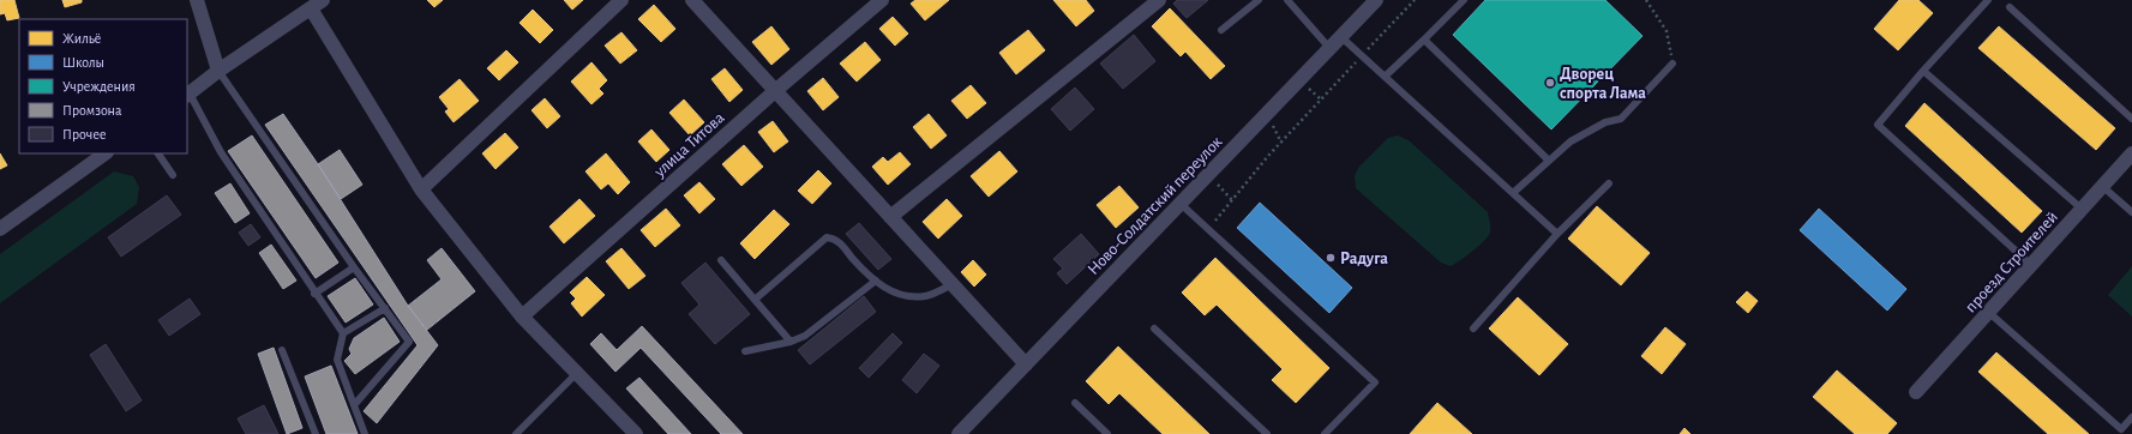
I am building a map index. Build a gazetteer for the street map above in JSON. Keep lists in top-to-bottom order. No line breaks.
{"streets":{"street":["улица Титова","Ново-Солдатский переулок","проезд Строителей"]},"places":["Дворец спорта Лама","Радуга"],"legend":["Жильё","Школы","Учреждения","Промзона","Прочее"]}
